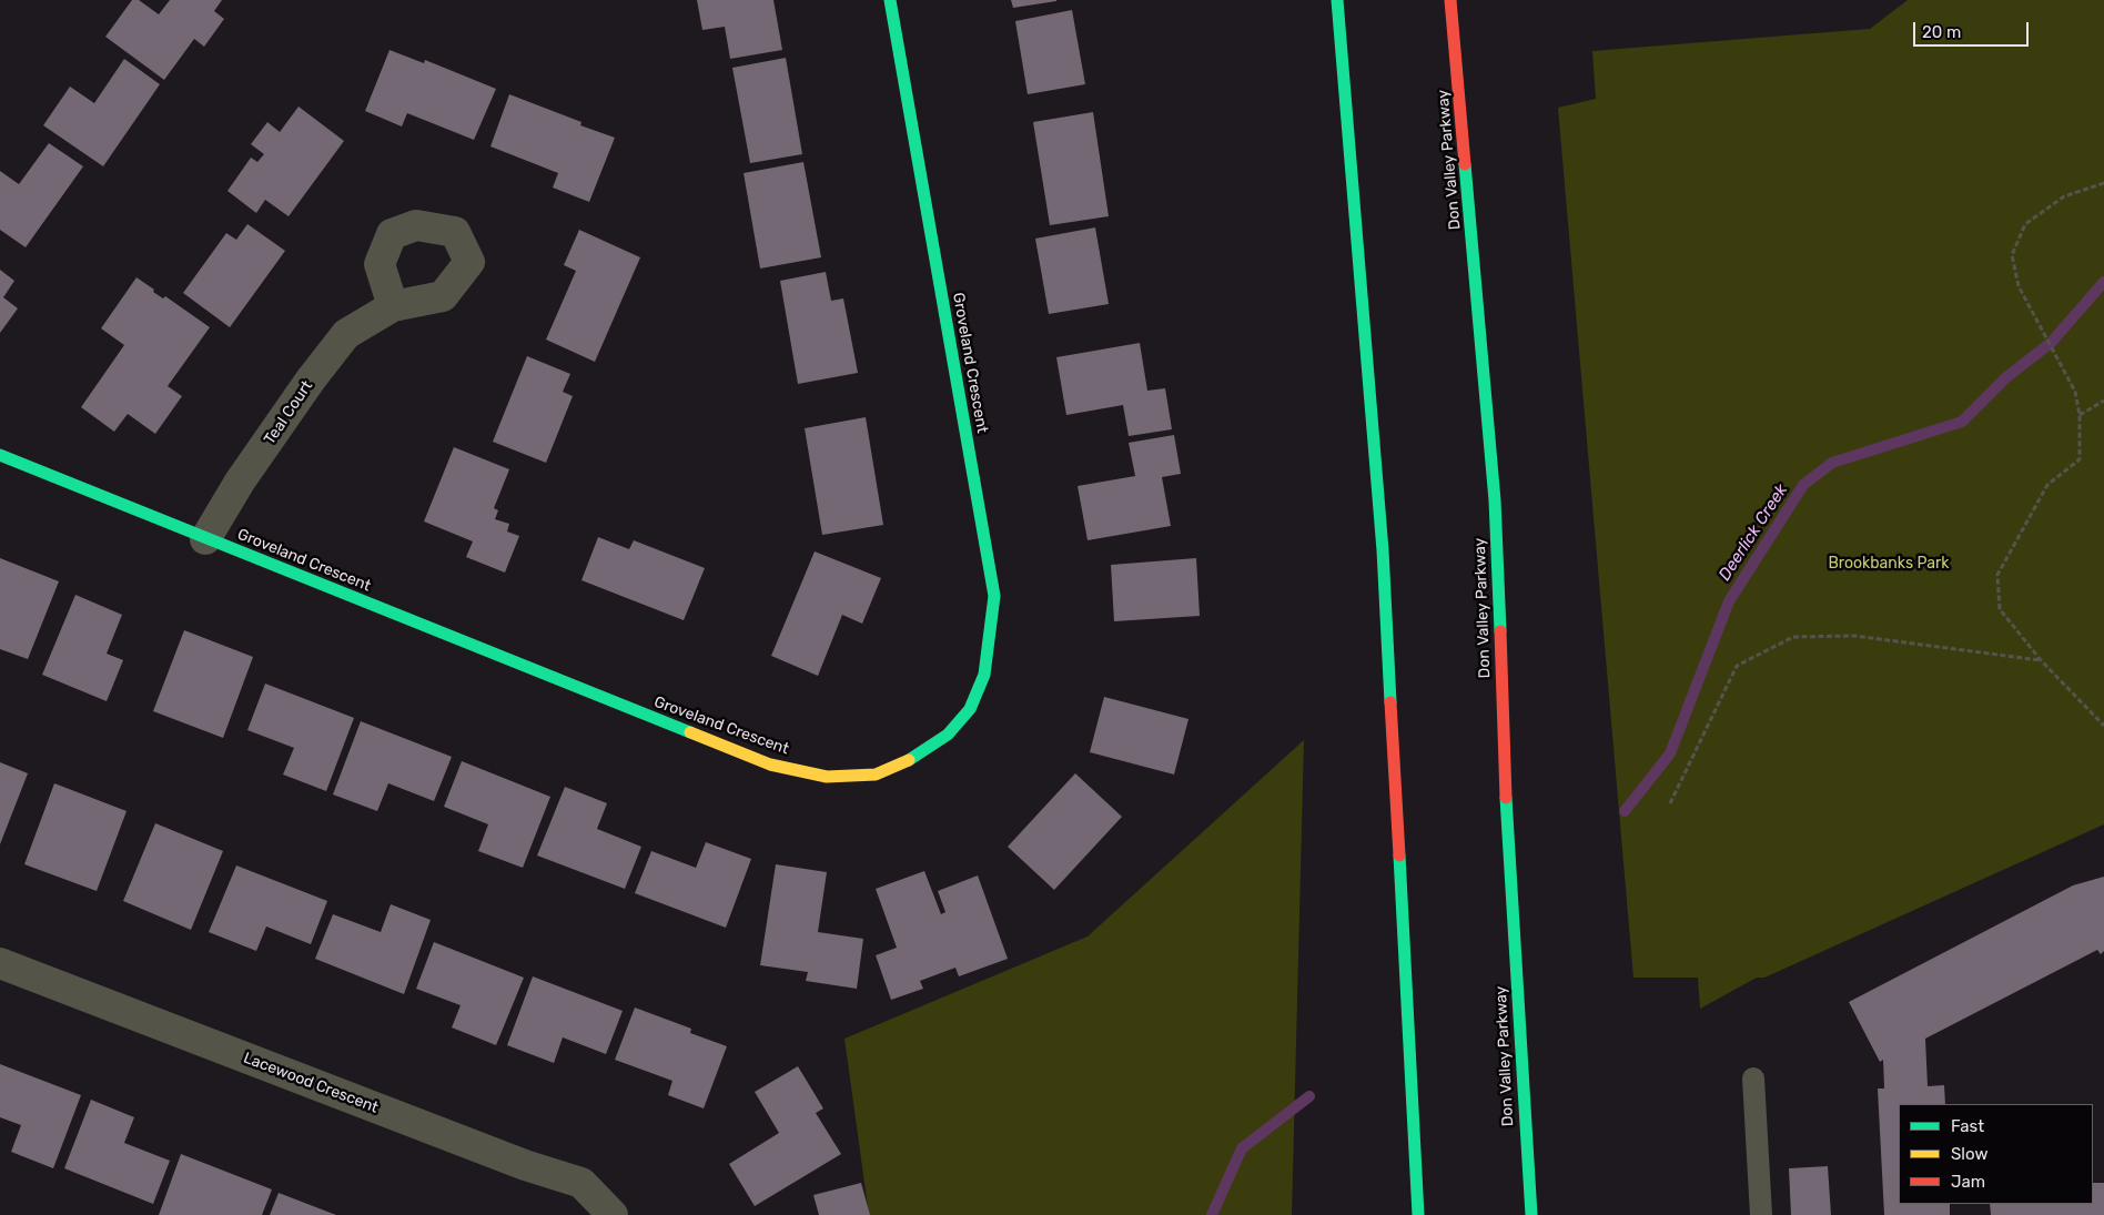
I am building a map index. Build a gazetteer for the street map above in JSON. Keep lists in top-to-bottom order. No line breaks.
{"streets":{"main road":["Don Valley Parkway","Groveland Crescent"],"street":["Teal Court","Lacewood Crescent"]},"crossings":[["Groveland Crescent","Teal Court"]],"water":["Deerlick Creek"],"parks":["Brookbanks Park"],"legend":["Fast","Slow","Jam"],"scale_bar":"20 m"}
